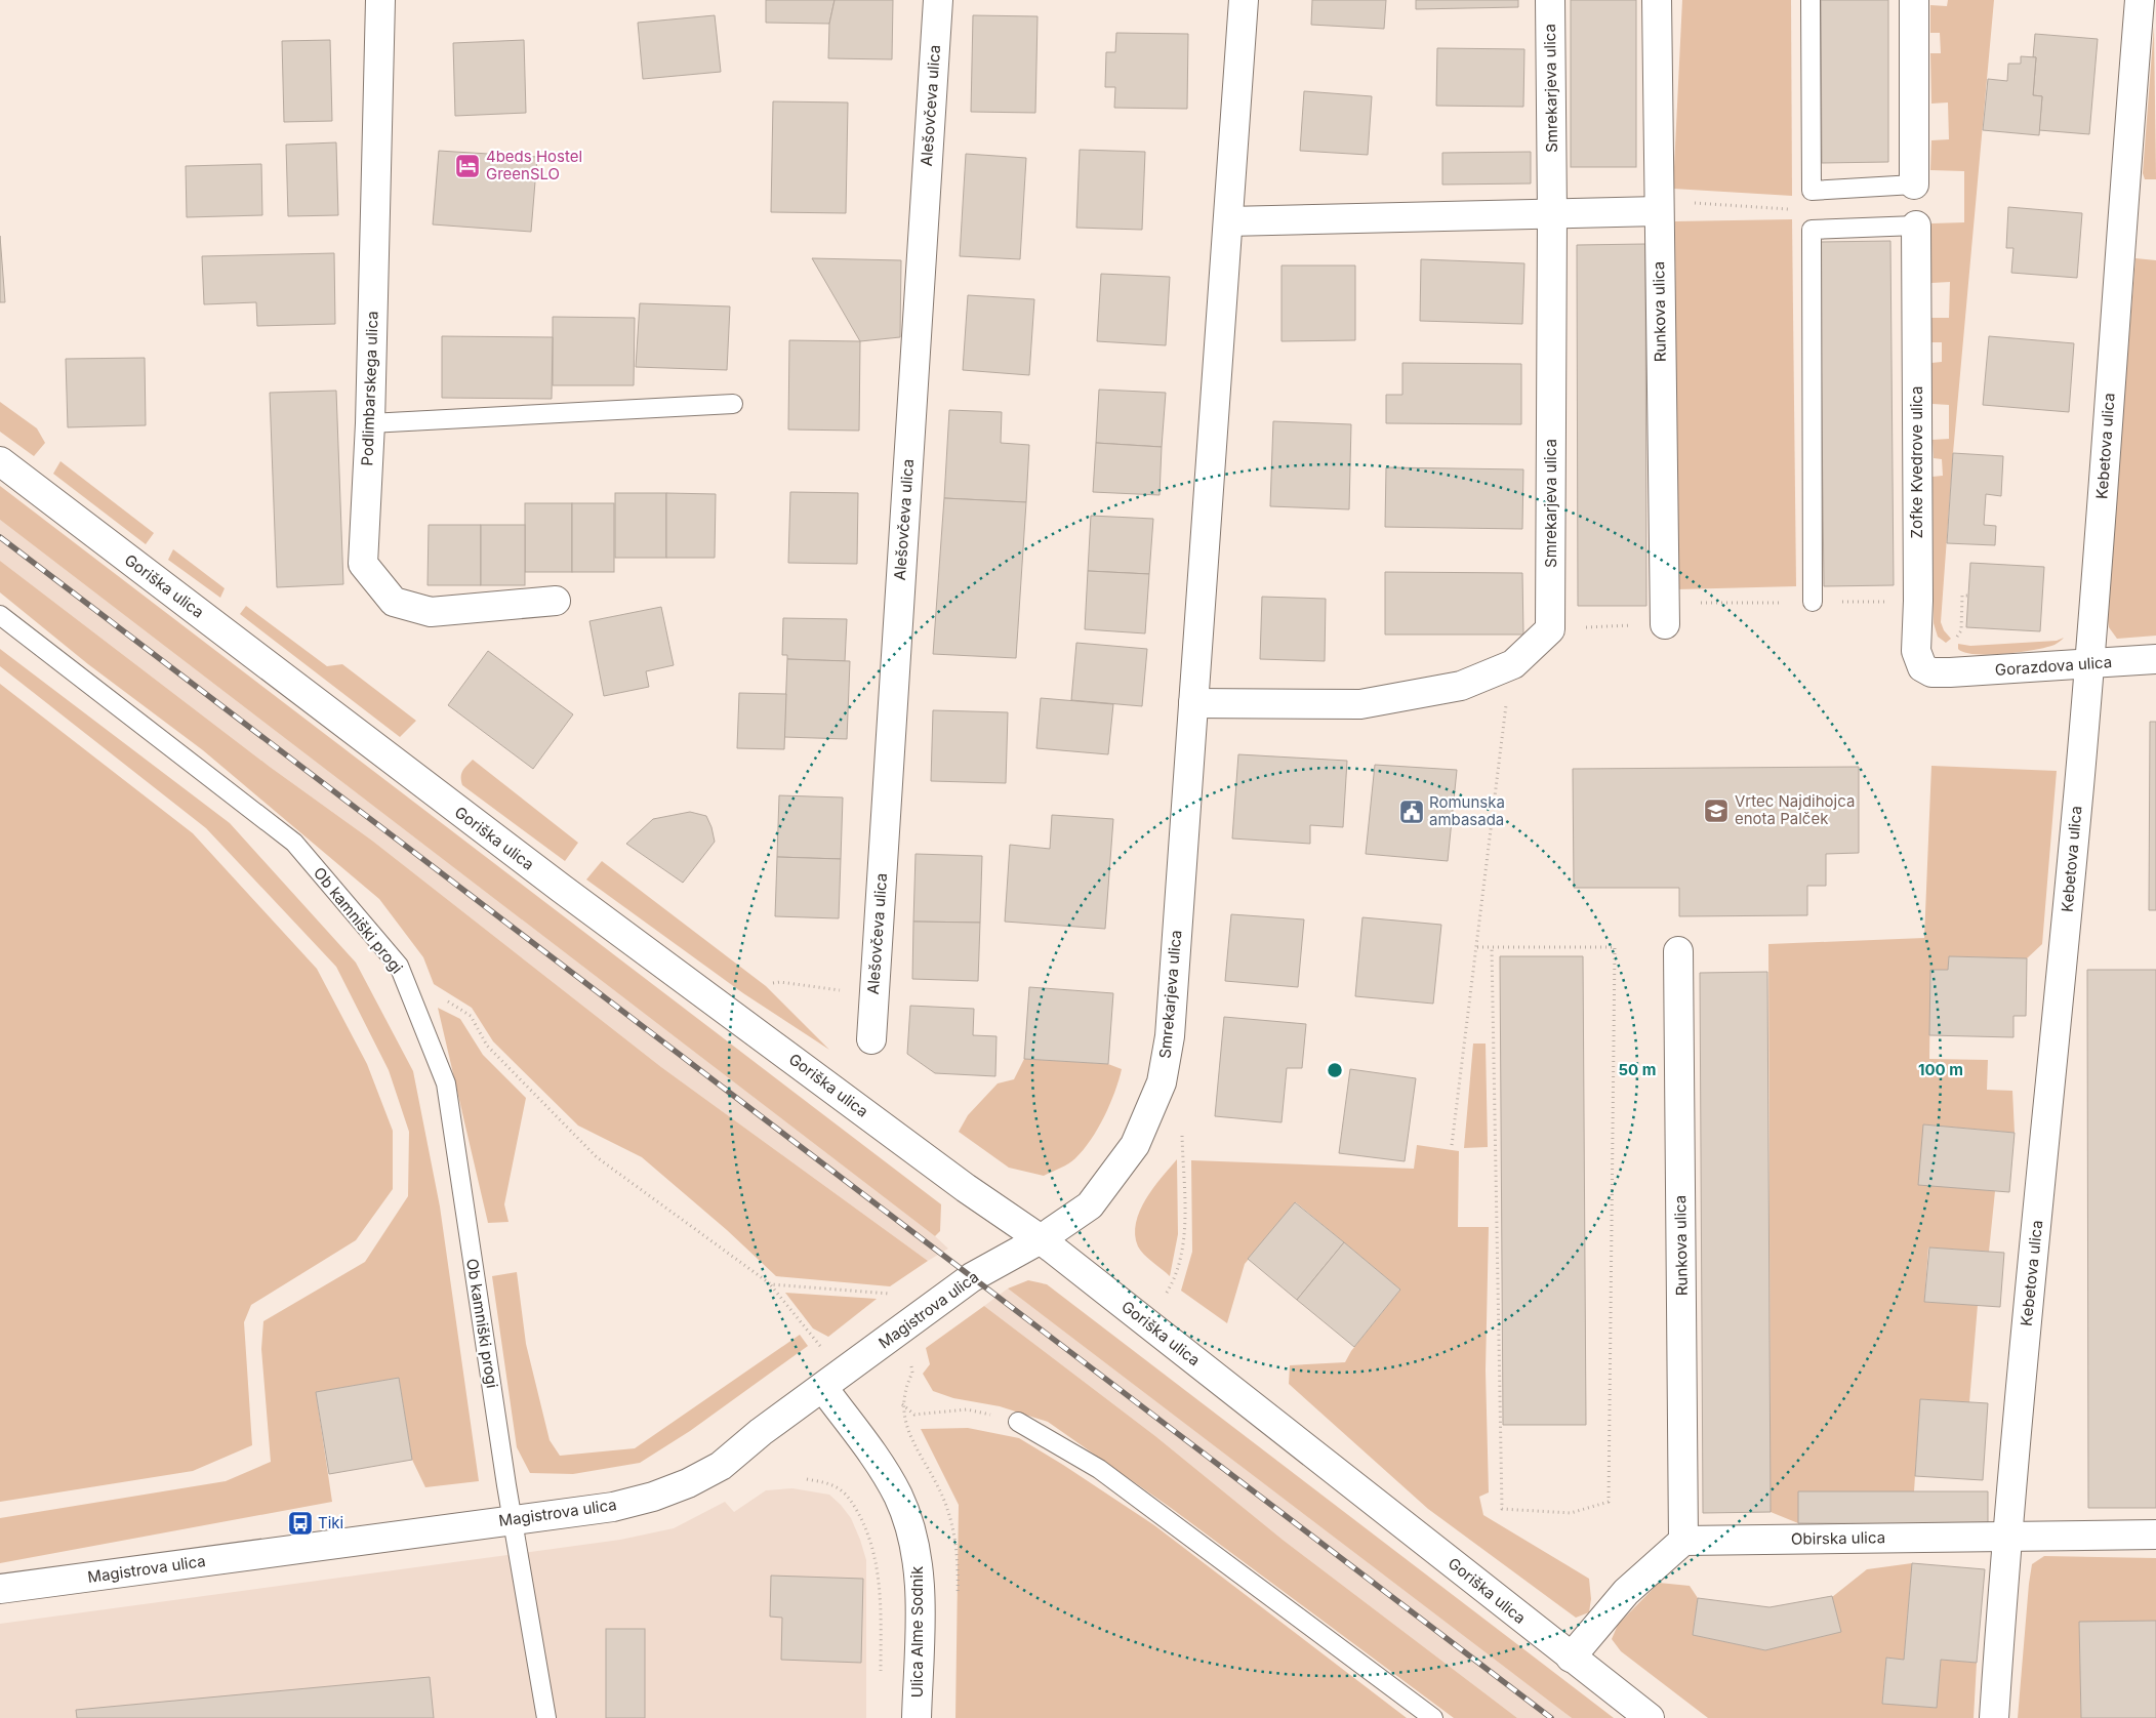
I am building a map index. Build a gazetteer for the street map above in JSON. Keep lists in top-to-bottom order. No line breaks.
{"streets":{"street":["Smrekarjeva ulica","Alešovčeva ulica","Runkova ulica","Podlimbarskega ulica","Kebetova ulica","Zofke Kvedrove ulica","Goriška ulica","Gorazdova ulica","Magistrova ulica","Obirska ulica","Ulica Alme Sodnik"],"lane":["Ob kamniški progi"]},"crossings":[["Smrekarjeva ulica","Goriška ulica"],["Smrekarjeva ulica","Magistrova ulica"],["Runkova ulica","Obirska ulica"],["Kebetova ulica","Gorazdova ulica"],["Kebetova ulica","Obirska ulica"],["Zofke Kvedrove ulica","Gorazdova ulica"],["Goriška ulica","Magistrova ulica"],["Ob kamniški progi","Magistrova ulica"],["Magistrova ulica","Ulica Alme Sodnik"]],"places":{"hotel":["4beds Hostel GreenSLO"],"school or university":["Vrtec Najdihojca enota Palček"],"public building":["Romunska ambasada"],"bus stop":["Tiki"]},"rings":["50 m","100 m"]}
